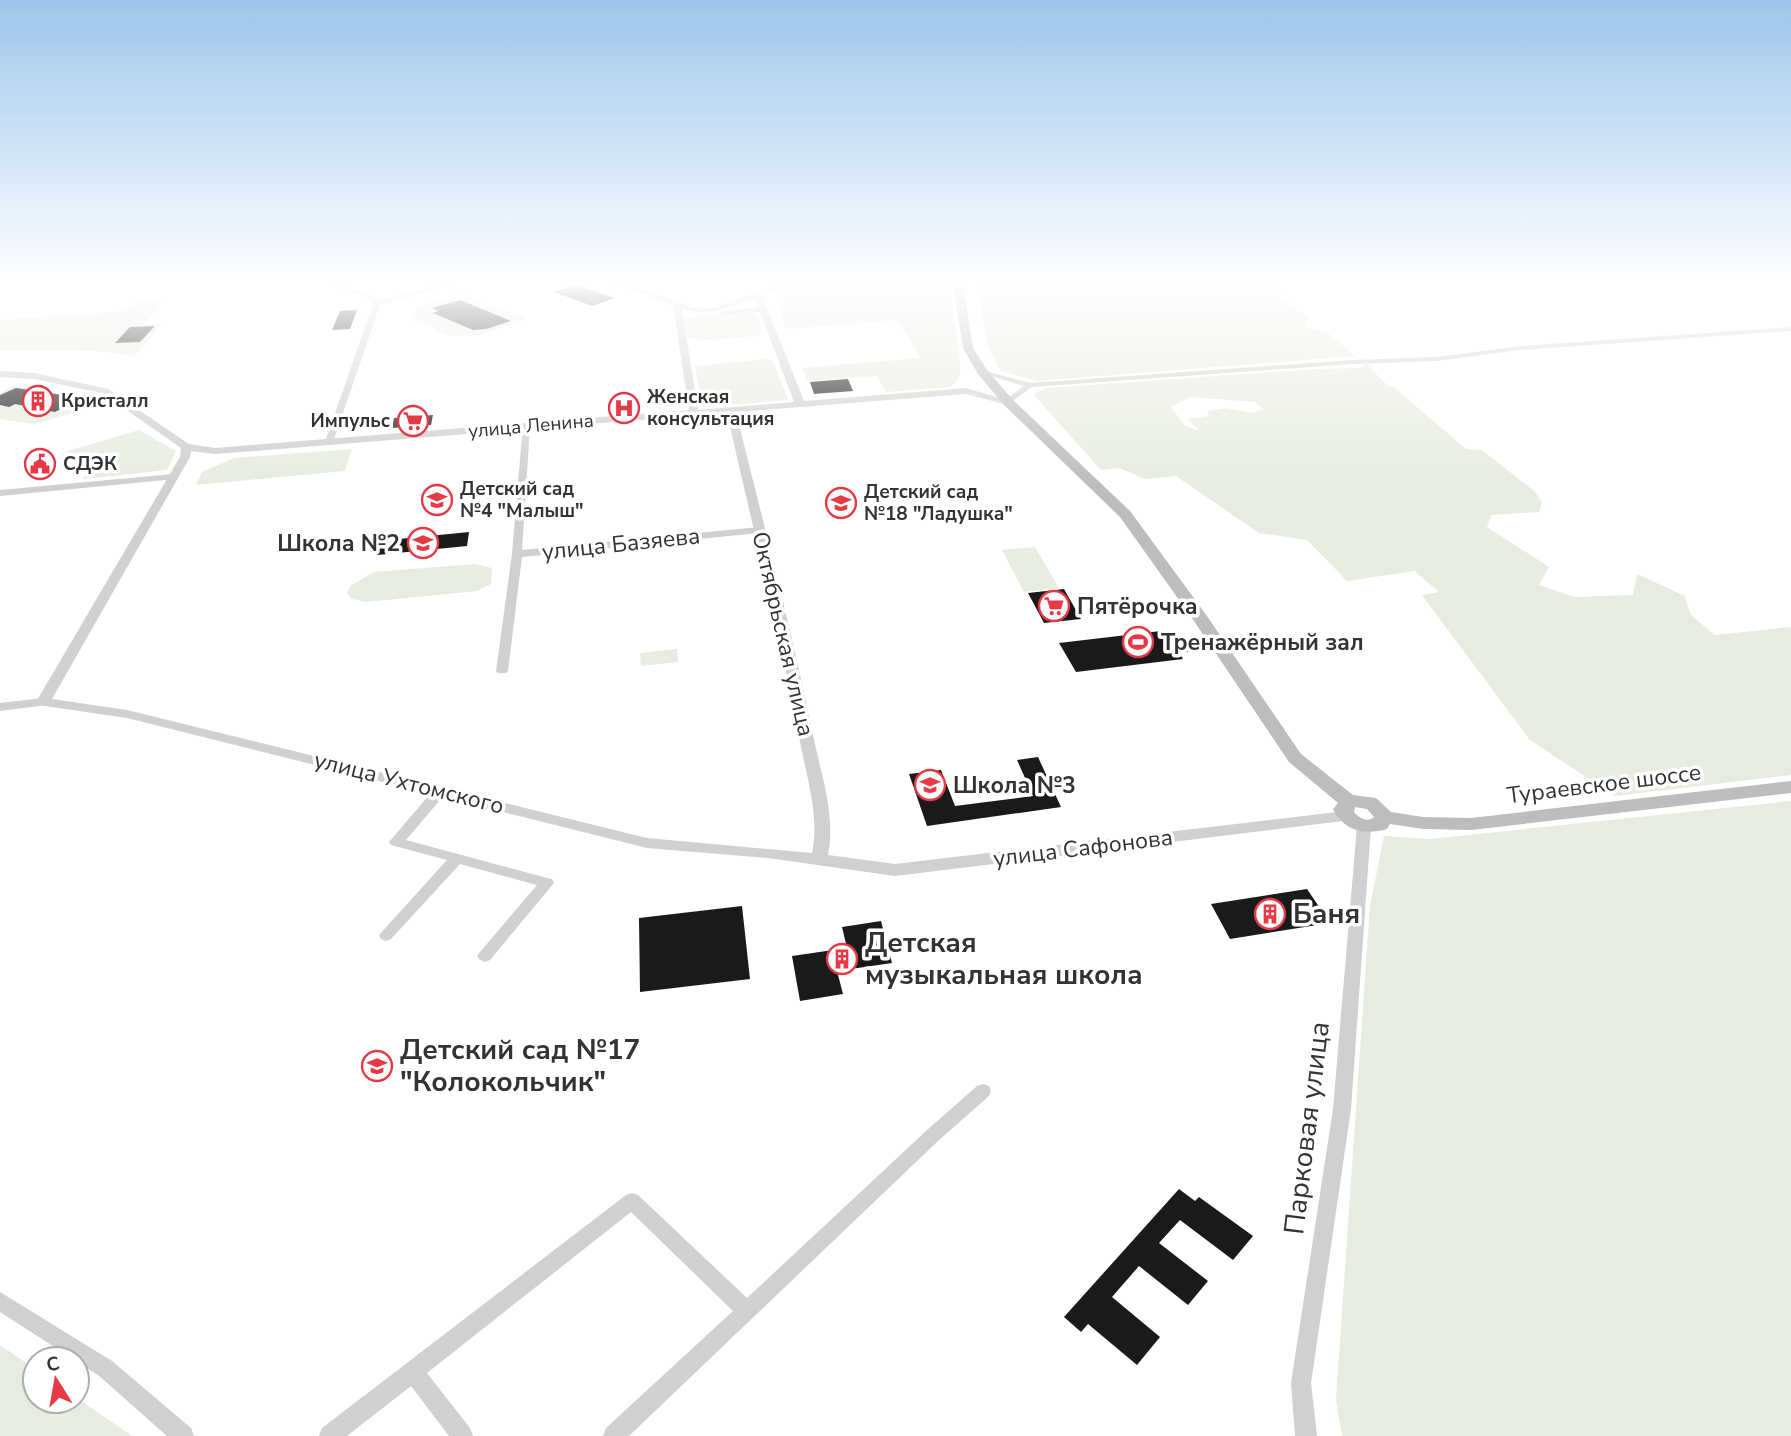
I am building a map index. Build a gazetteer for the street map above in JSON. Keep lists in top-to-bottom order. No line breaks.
{"streets":{"main road":["Тураевское шоссе"],"street":["улица Ленина","улица Базяева","Октябрьская улица","улица Ухтомского","улица Сафонова","Парковая улица"]},"crossings":[["улица Ленина","Октябрьская улица"],["улица Базяева","Октябрьская улица"],["Октябрьская улица","улица Ухтомского"],["Октябрьская улица","улица Сафонова"],["улица Ухтомского","улица Сафонова"]],"places":{"building":["Кристалл","Баня","Детская музыкальная школа"],"hospital":["Женская консультация"],"supermarket":["Импульс","Пятёрочка"],"public building":["СДЭК"],"school or university":["Детский сад №4 \"Малыш\"","Детский сад №18 \"Ладушка\"","Школа №2","Школа №3","Детский сад №17 \"Колокольчик\""],"sports":["Тренажёрный зал"]},"north":"top"}
